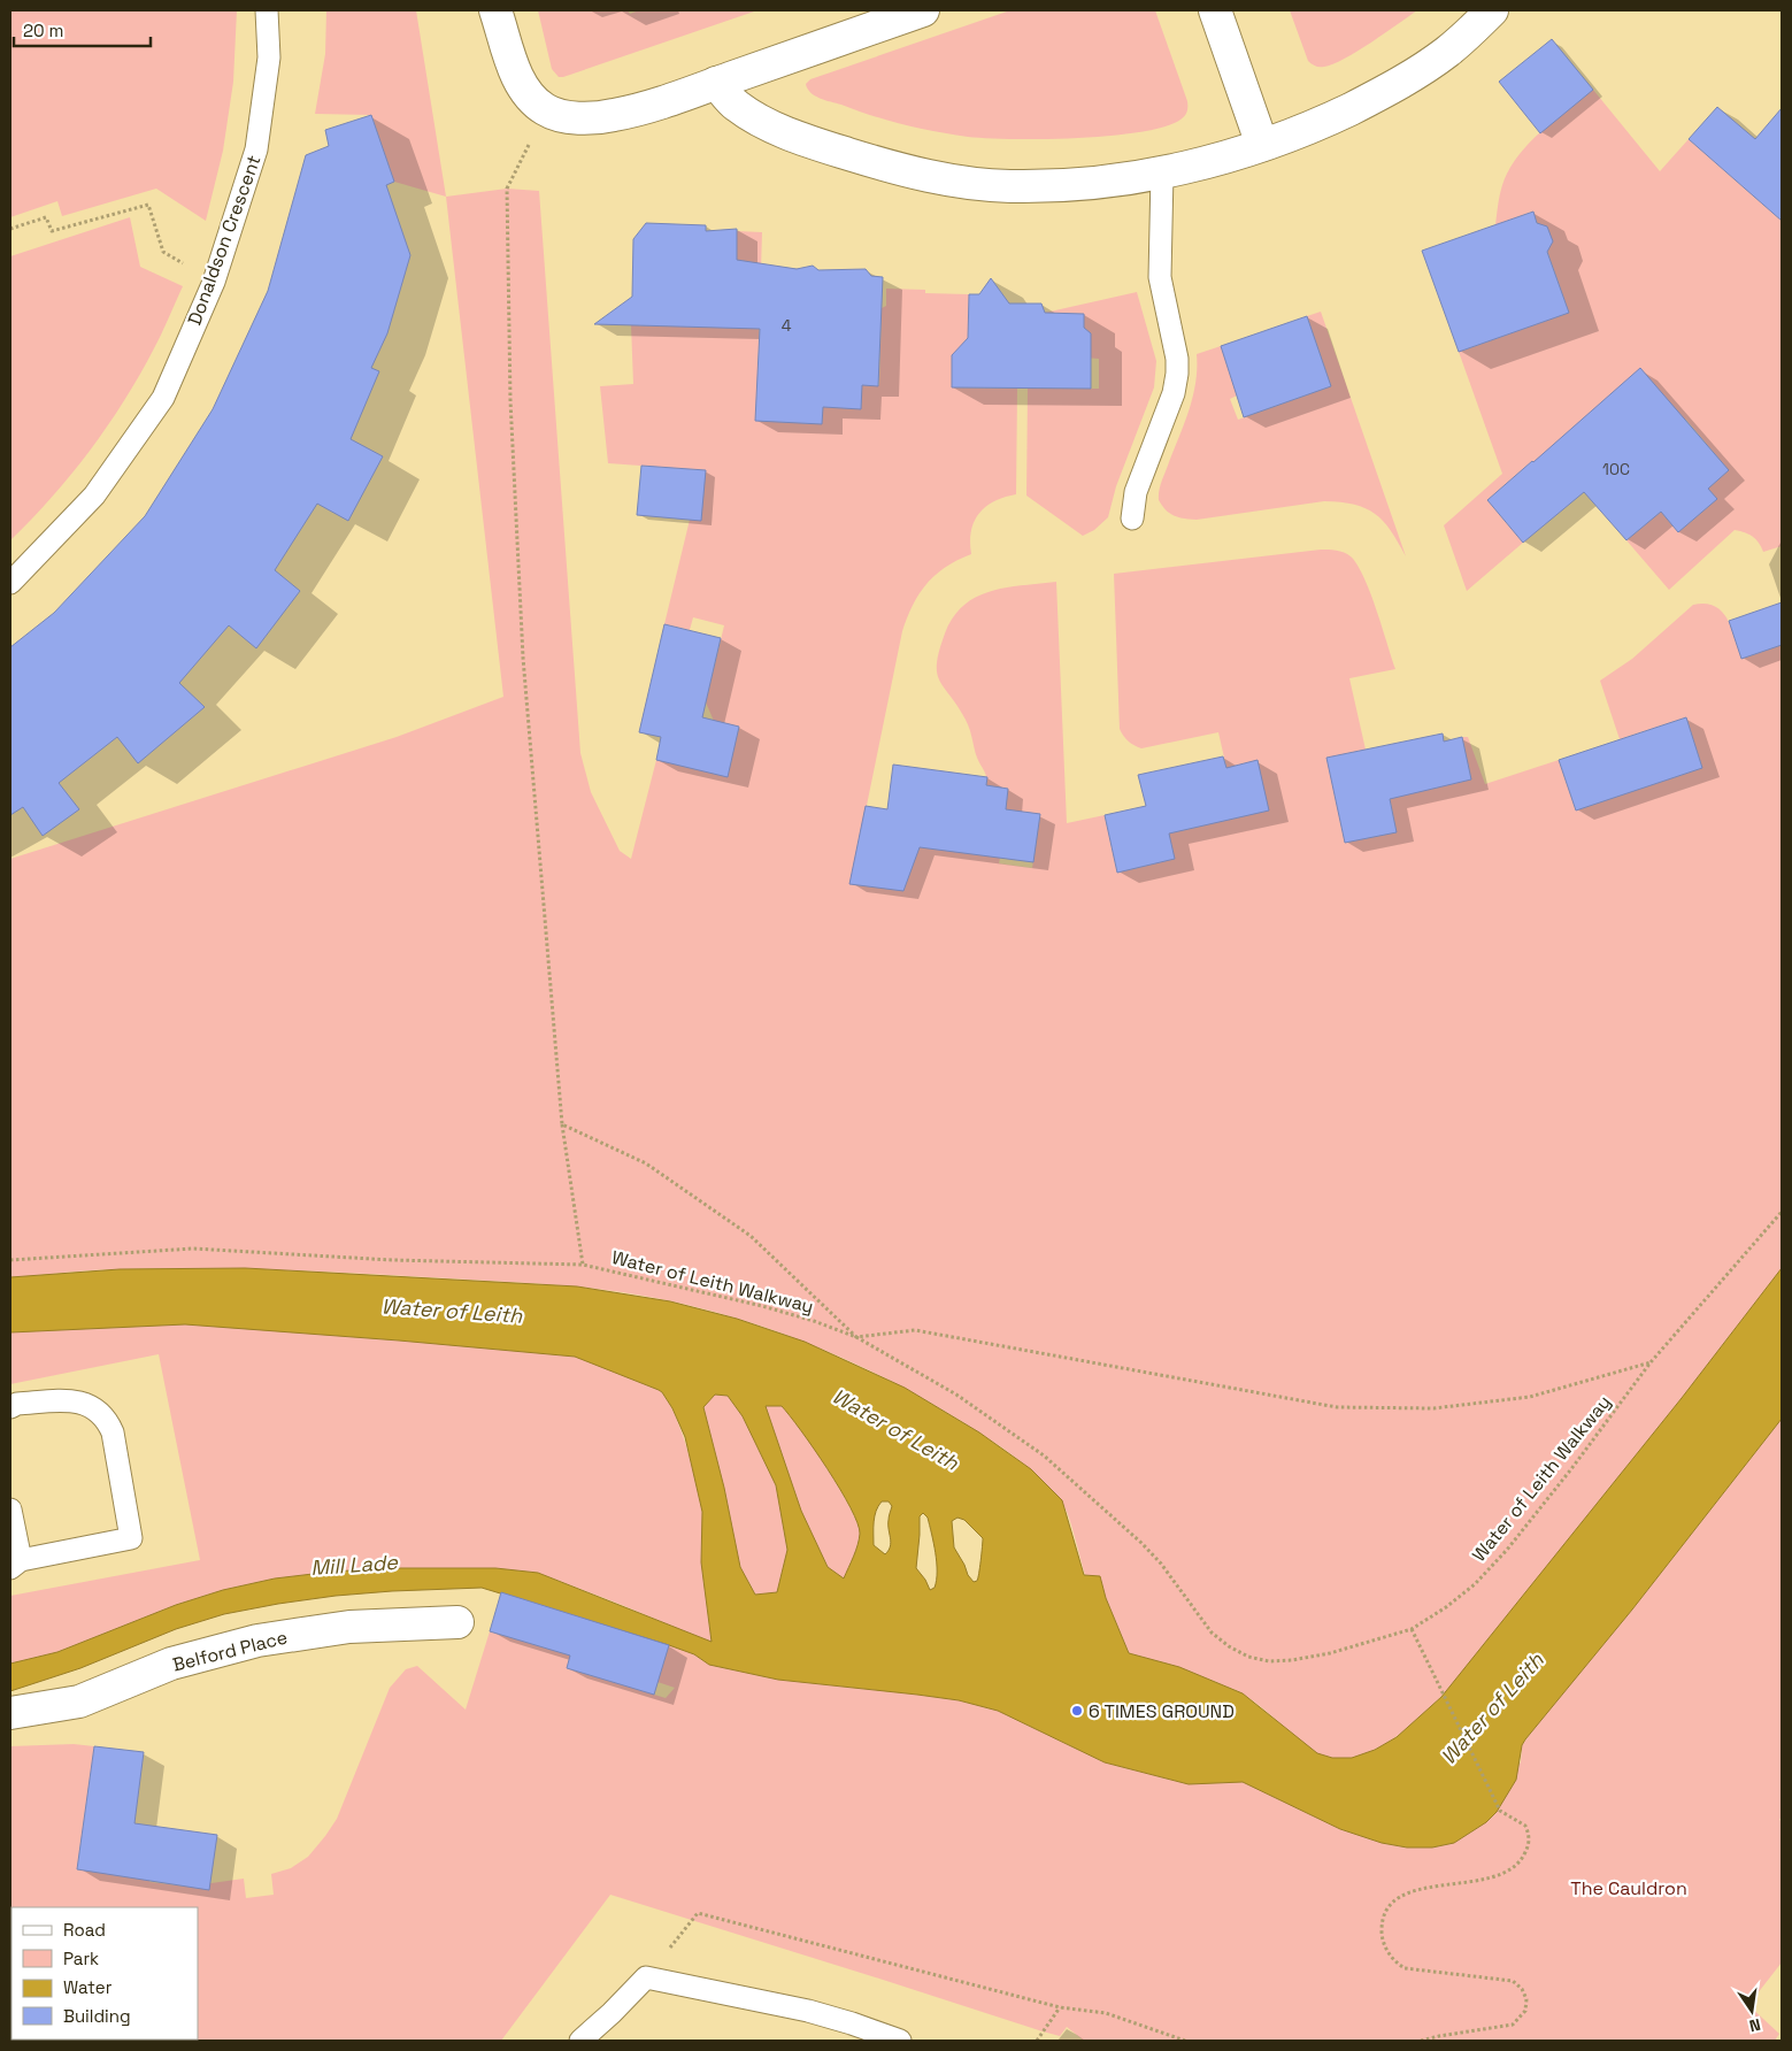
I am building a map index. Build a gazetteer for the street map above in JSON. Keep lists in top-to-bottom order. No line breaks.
{"streets":{"street":["Belford Place"],"lane":["Donaldson Crescent"],"path":["Water of Leith Walkway"]},"water":["Water of Leith","Mill Lade"],"parks":["The Cauldron"],"places":["6 TIMES GROUND"],"house_numbers":["4","10C"],"legend":["Road","Park","Water","Building"],"scale_bar":"20 m","north":"bottom"}
